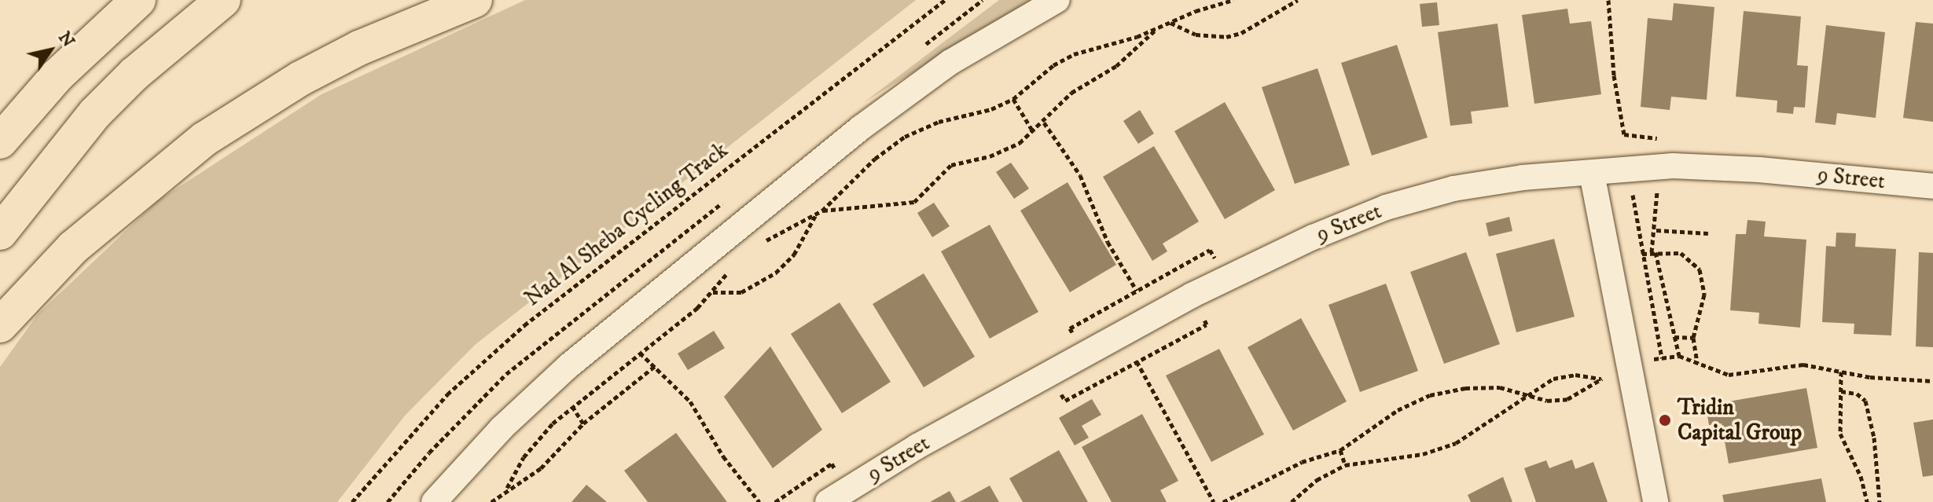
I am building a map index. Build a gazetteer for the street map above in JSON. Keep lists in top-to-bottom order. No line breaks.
{"streets":{"street":["9 Street"],"path":["Nad Al Sheba Cycling Track"]},"places":["Tridin Capital Group"],"north":"top right"}
